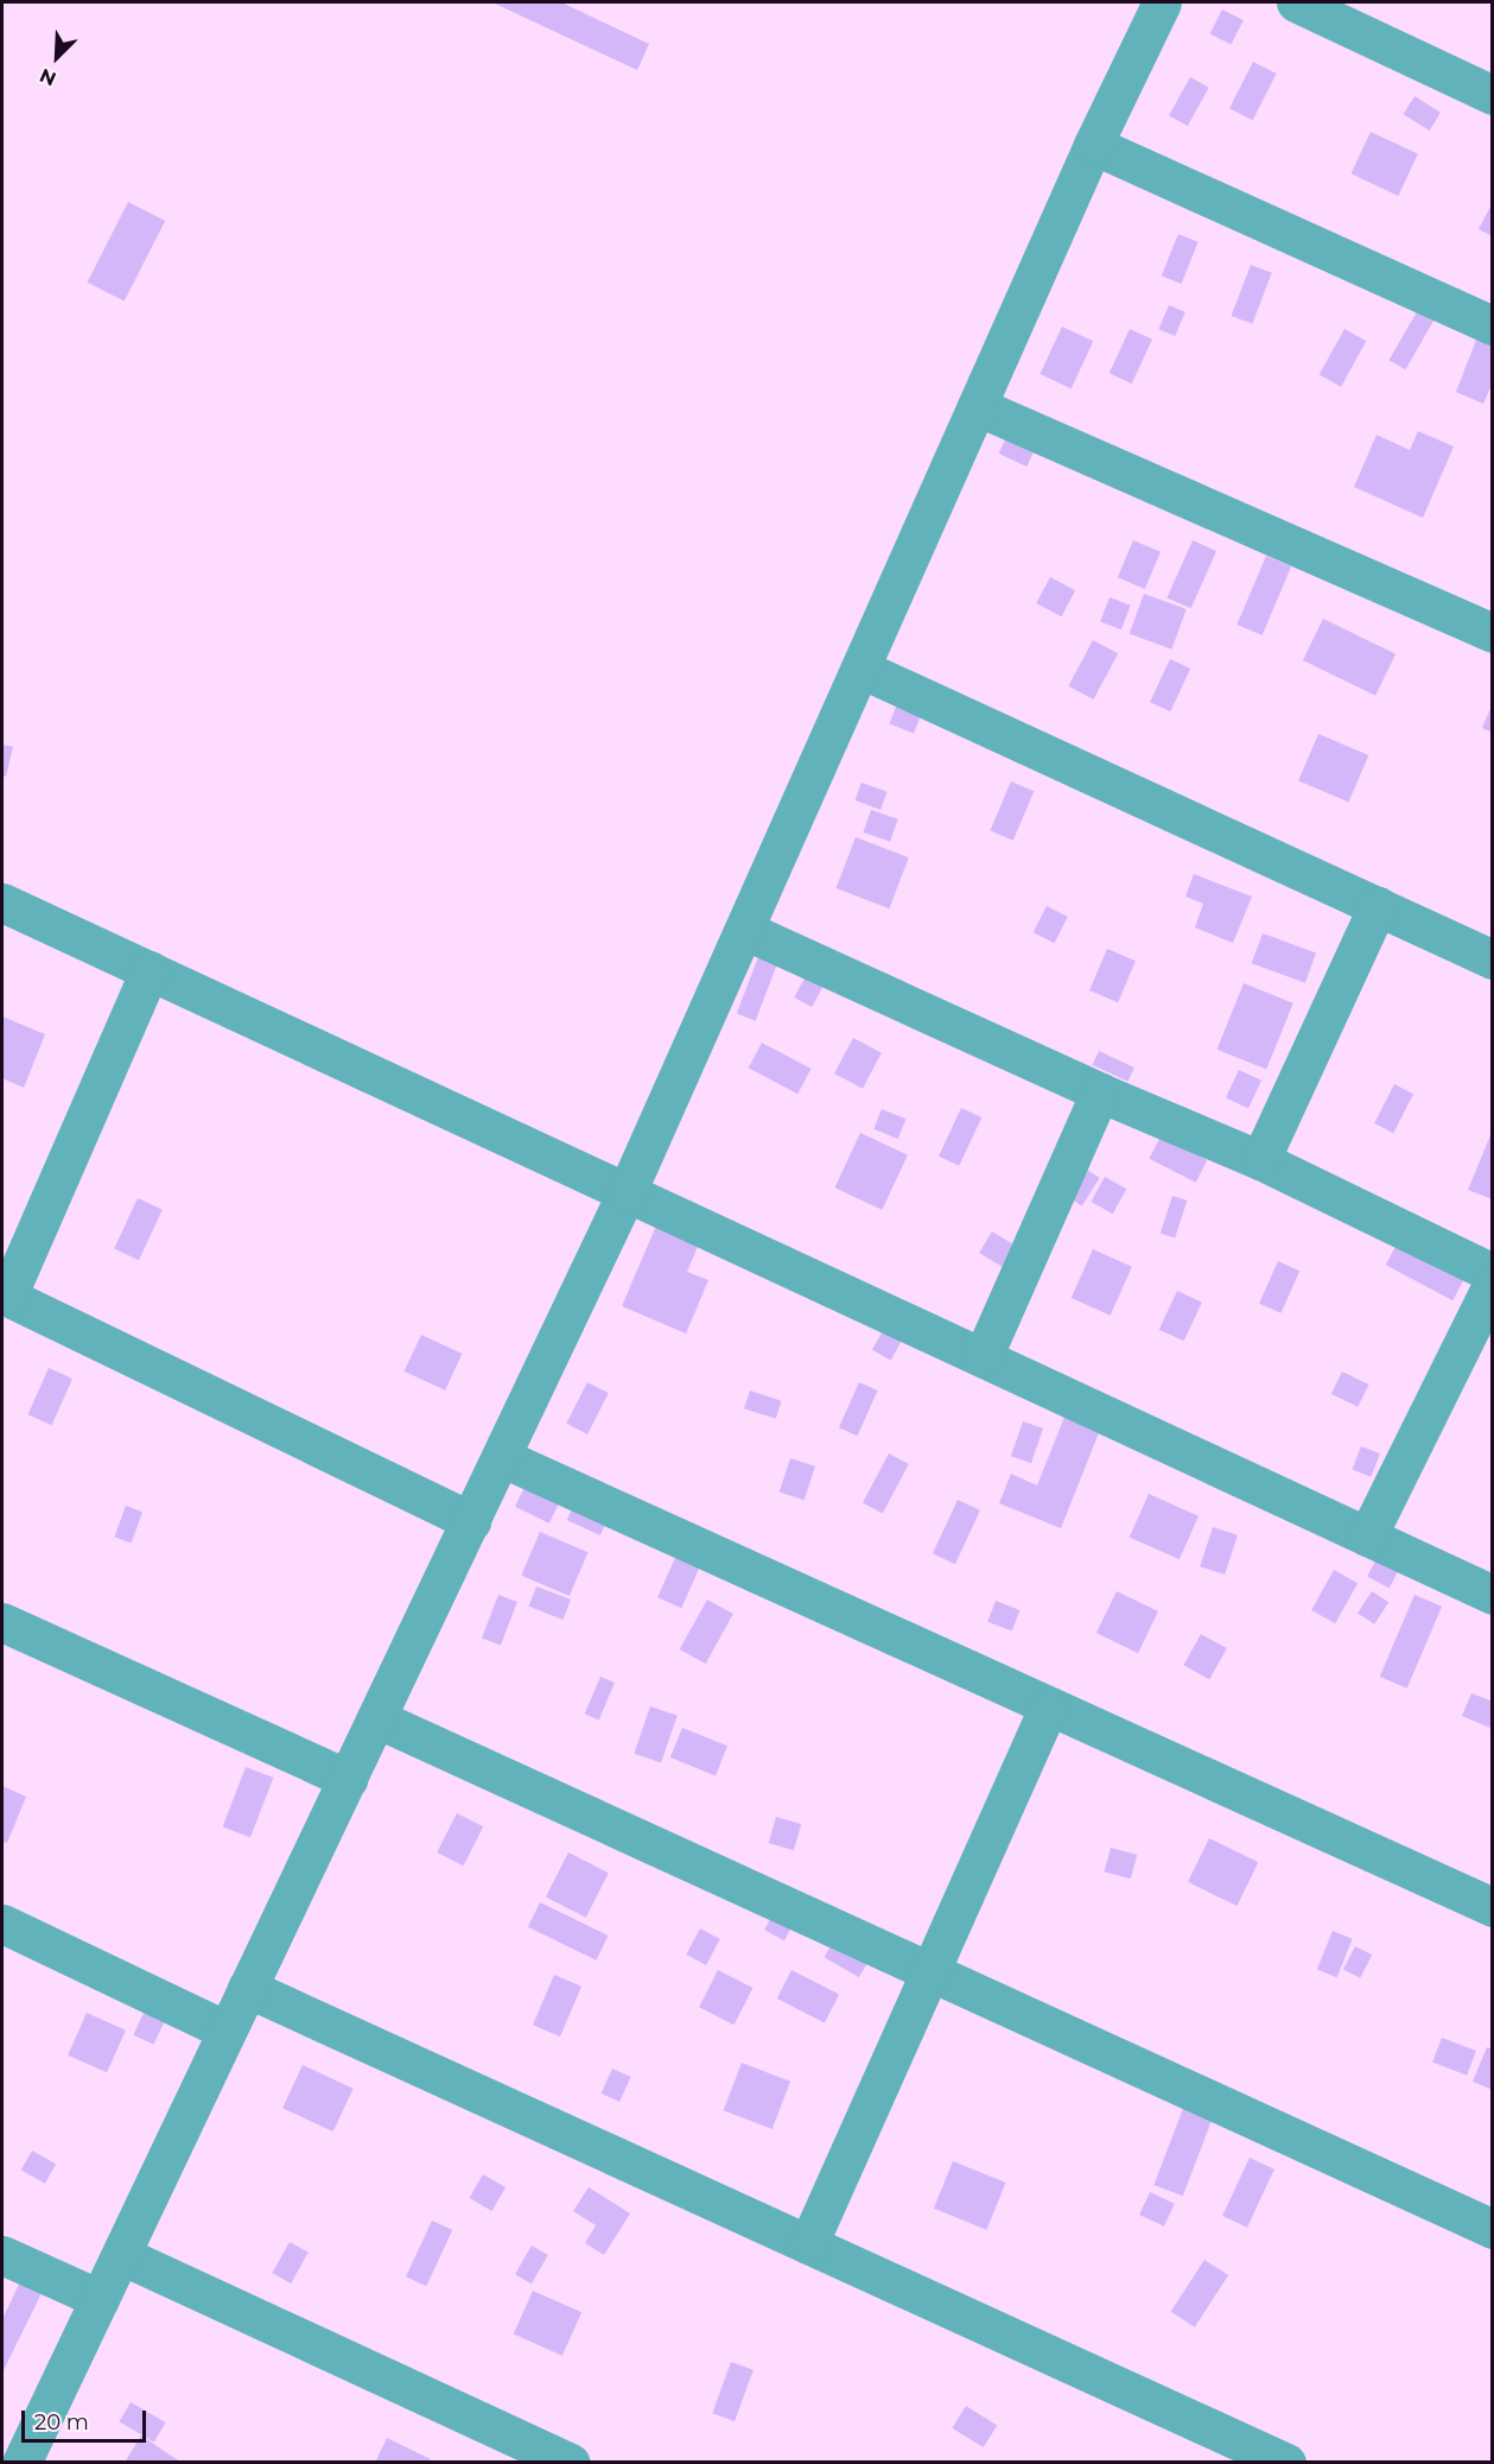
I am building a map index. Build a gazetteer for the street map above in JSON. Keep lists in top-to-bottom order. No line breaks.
{"scale_bar":"20 m","north":"bottom left"}
